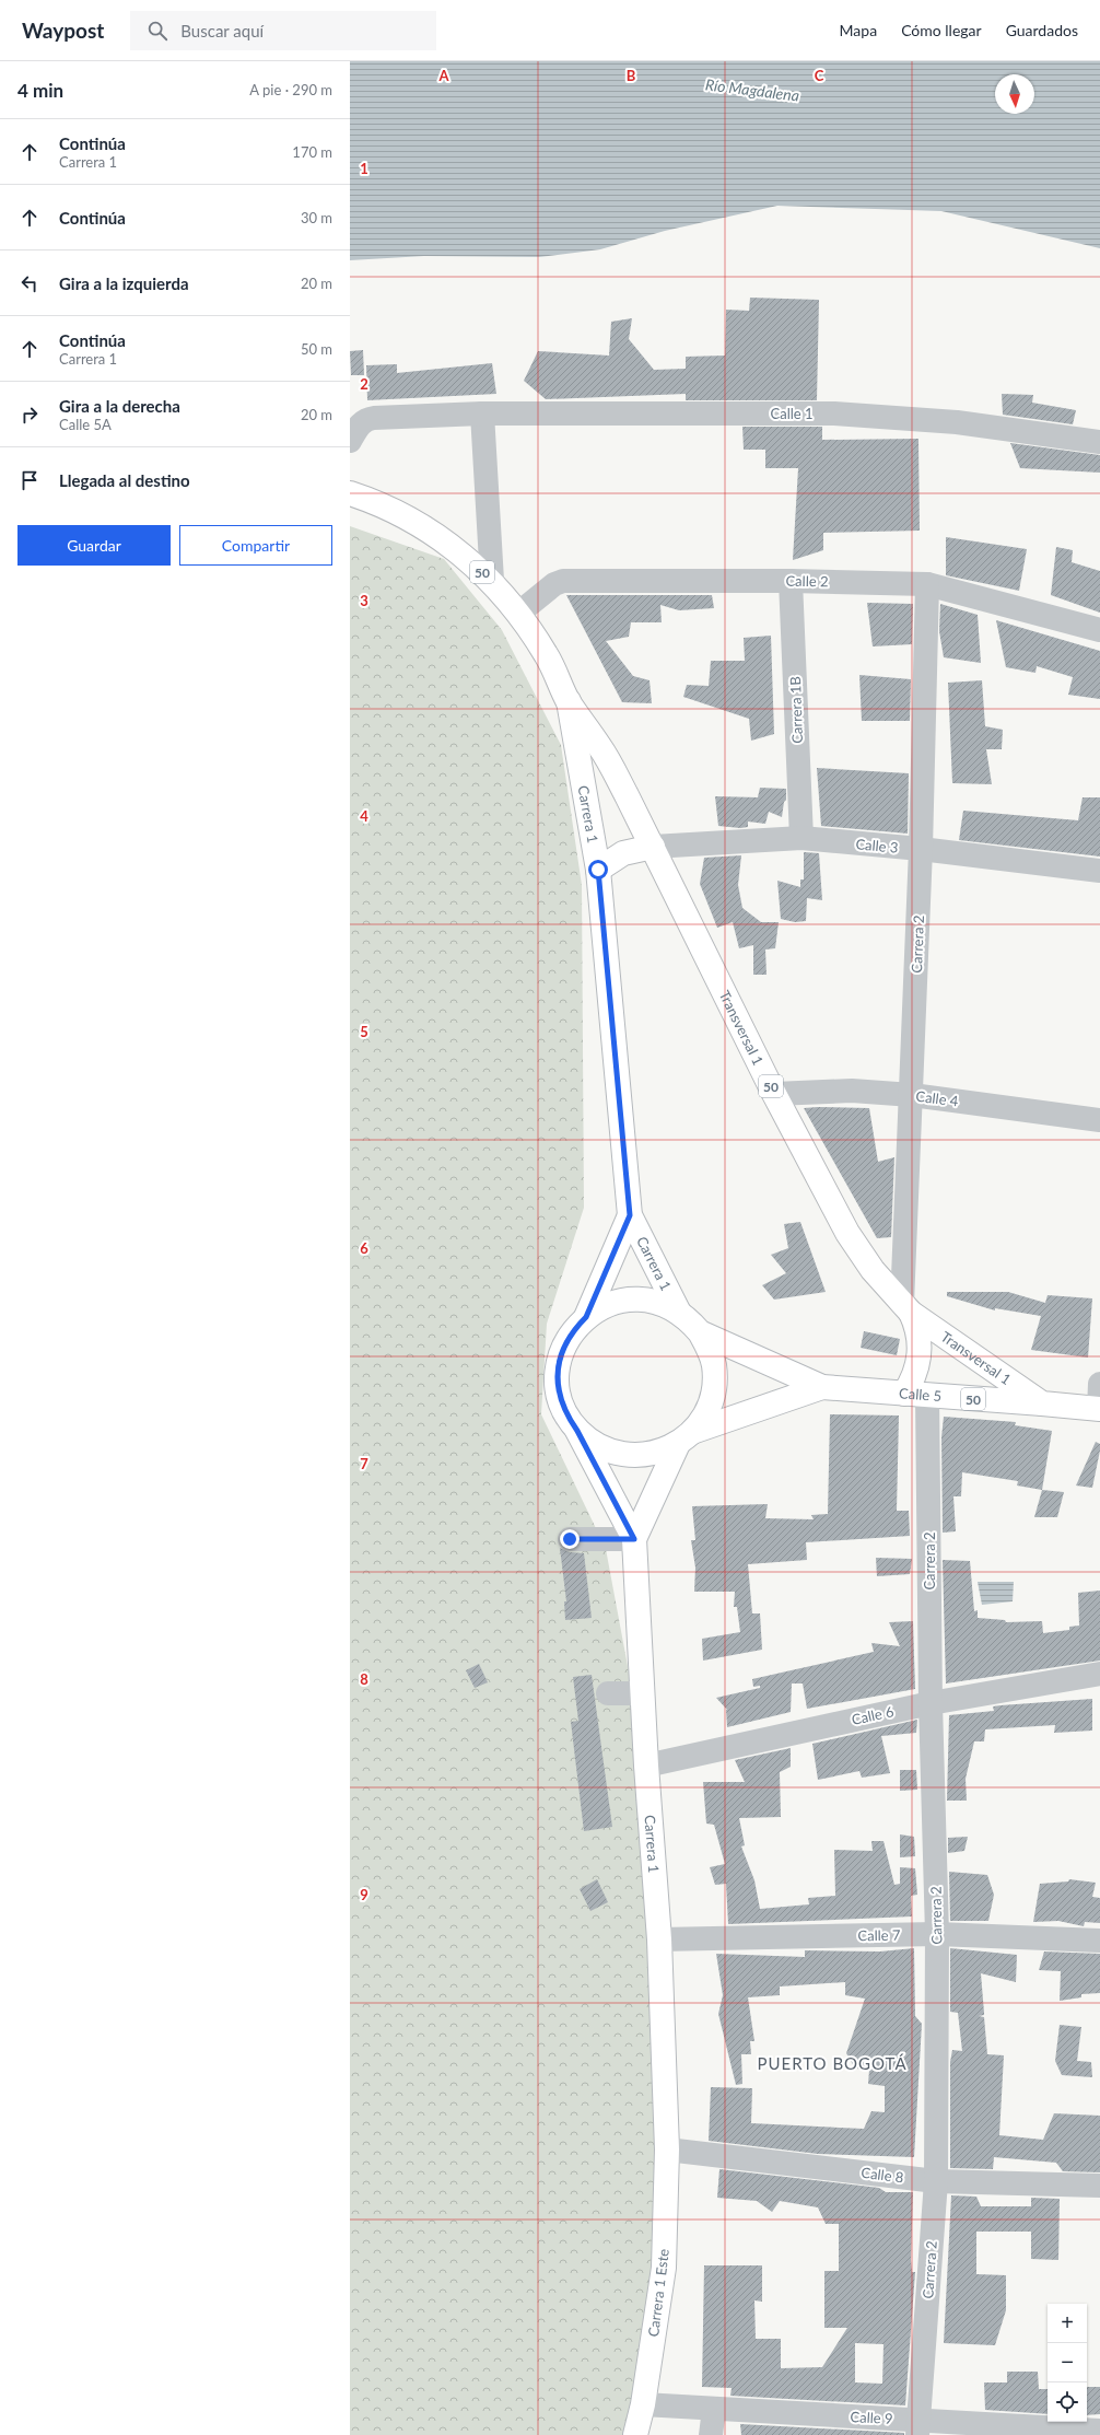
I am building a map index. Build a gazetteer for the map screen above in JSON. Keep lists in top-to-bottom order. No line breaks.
{"streets":{"main road":["50","Carrera 1","Transversal 1","Calle 5","Carrera 1 Este"],"street":["Calle 1","Calle 2","Carrera 1B","Calle 3","Carrera 2","Calle 4","Calle 6","Calle 7","Calle 8","Calle 9"]},"crossings":[["50","Calle 2"],["50","Carrera 1"],["50","Transversal 1"],["50","Calle 5"],["Calle 2","Carrera 1B"],["Calle 2","Carrera 2"],["Carrera 1B","Calle 3"],["Carrera 1","Transversal 1"],["Carrera 1","Calle 5"],["Carrera 1","Calle 6"],["Carrera 1","Calle 7"],["Carrera 1","Calle 8"],["Carrera 1","Carrera 1 Este"],["Calle 3","Carrera 2"],["Calle 3","Transversal 1"],["Carrera 2","Transversal 1"],["Carrera 2","Calle 4"],["Carrera 2","Calle 5"],["Carrera 2","Calle 6"],["Carrera 2","Calle 7"],["Carrera 2","Calle 8"],["Carrera 2","Calle 9"],["Transversal 1","Calle 4"],["Transversal 1","Calle 5"],["Calle 8","Carrera 1 Este"],["Carrera 1 Este","Calle 9"]],"districts":["PUERTO BOGOTÁ"],"water":["Río Magdalena"],"north":"bottom","page":{"header":"Waypost","search":"Buscar aquí","nav":["Mapa","Cómo llegar","Guardados"],"heading":["4 min","A pie · 290 m"],"list":[["Continúa","Carrera 1","170 m"],["Continúa","30 m"],["Gira a la izquierda","20 m"],["Continúa","Carrera 1","50 m"],["Gira a la derecha","Calle 5A","20 m"],"Llegada al destino"],"buttons":["Guardar","Compartir"],"map_buttons":["+","−"]},"grid":{"columns":["A","B","C"],"rows":["1","2","3","4","5","6","7","8","9"]}}
